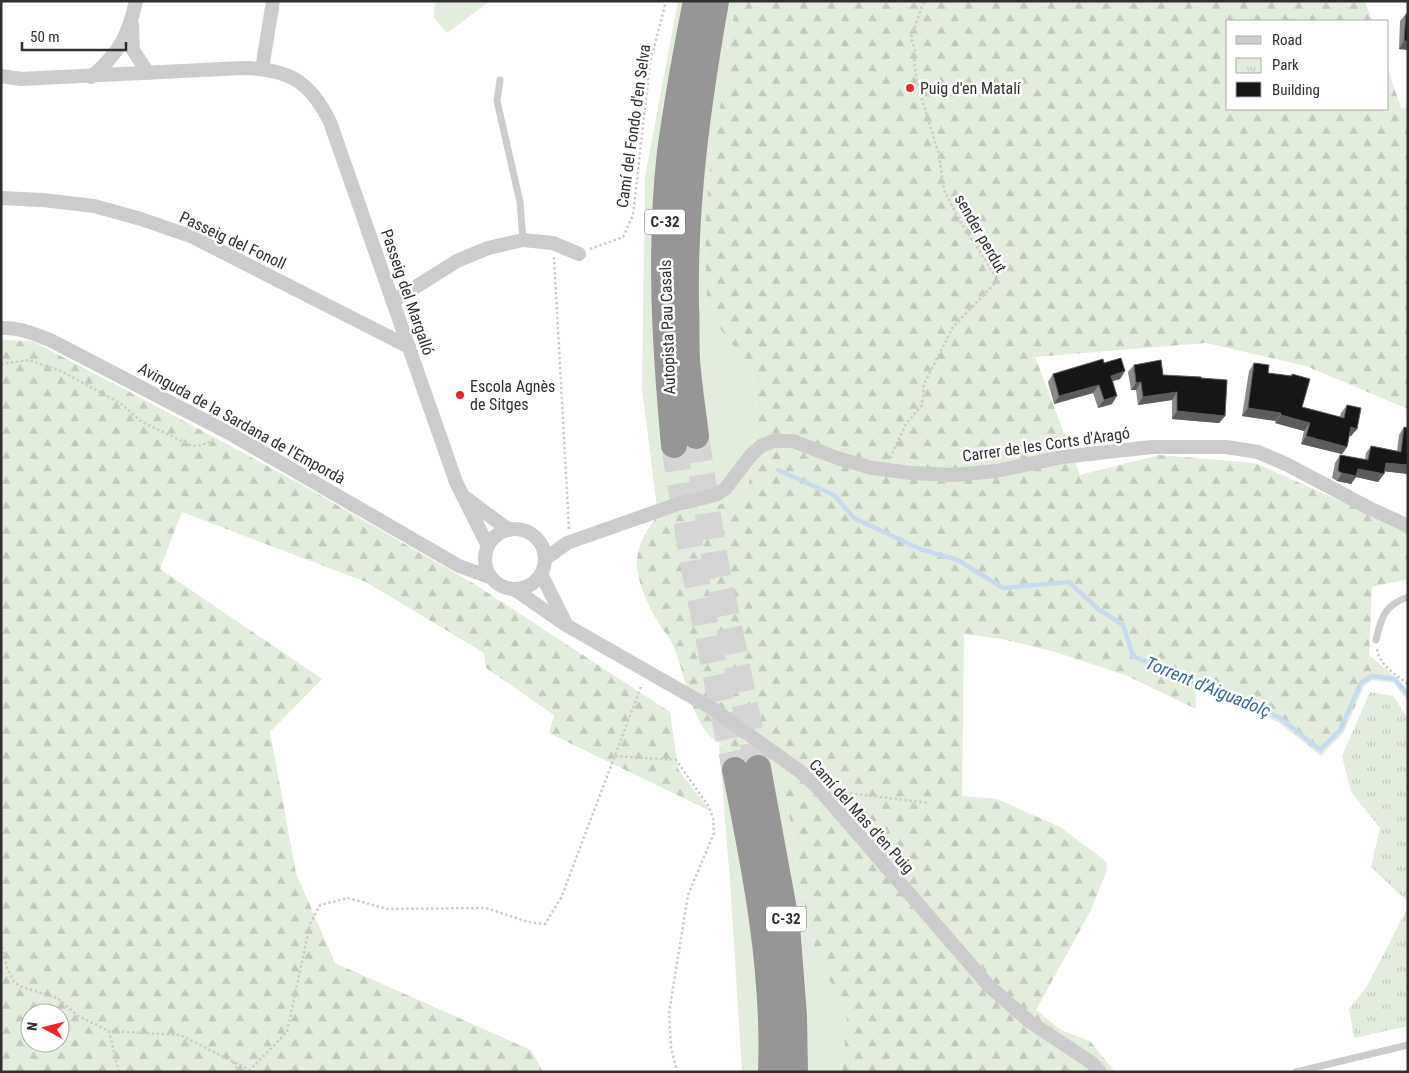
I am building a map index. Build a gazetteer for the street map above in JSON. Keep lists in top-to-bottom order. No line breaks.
{"streets":{"highway":["C-32","Autopista Pau Casals"],"street":["Passeig del Fonoll","Passeig del Margalló","Avinguda de la Sardana de l'Empordà","Carrer de les Corts d'Aragó","Camí del Mas d'en Puig"],"path":["Camí del Fondo d'en Selva","sender perdut"]},"crossings":[["sender perdut","Carrer de les Corts d'Aragó"],["Passeig del Fonoll","Passeig del Margalló"],["Passeig del Margalló","Avinguda de la Sardana de l'Empordà"],["Passeig del Margalló","Camí del Mas d'en Puig"],["Avinguda de la Sardana de l'Empordà","Camí del Mas d'en Puig"]],"water":["Torrent d'Aiguadolç"],"places":["Puig d'en Matalí","Escola Agnès de Sitges"],"legend":["Road","Park","Building"],"scale_bar":"50 m","north":"left"}
